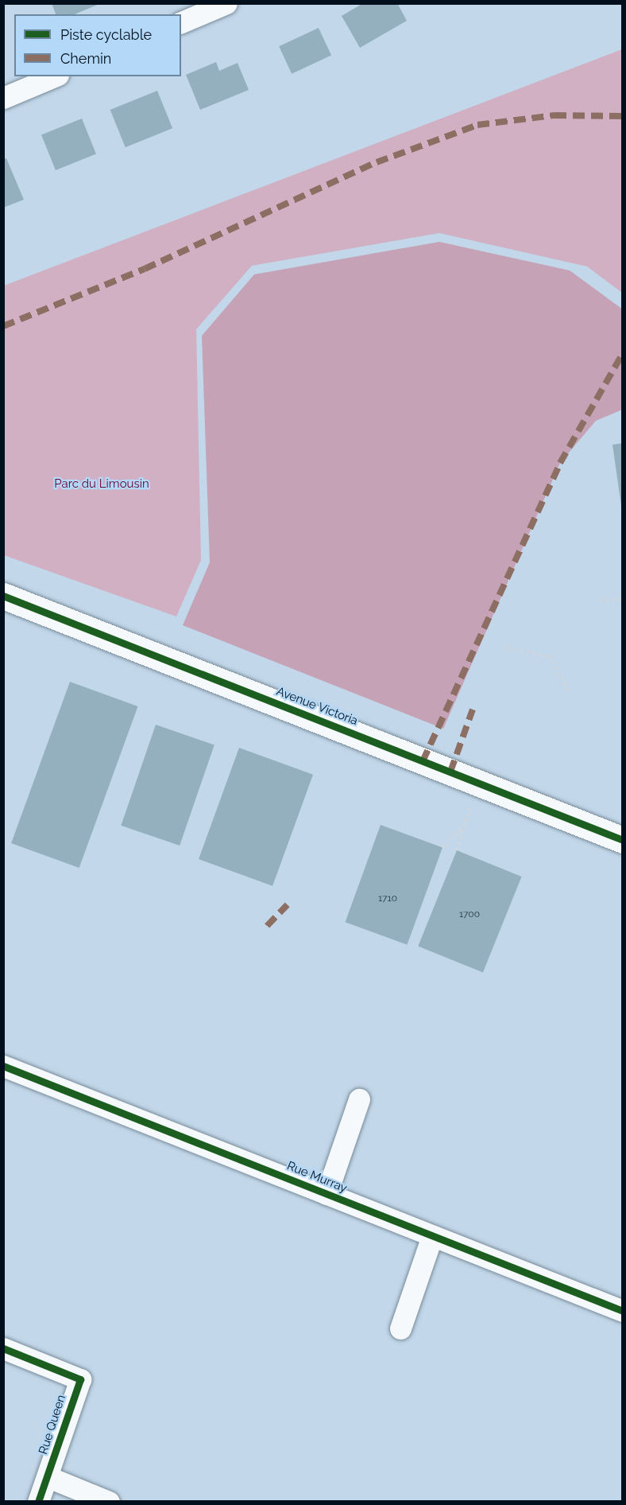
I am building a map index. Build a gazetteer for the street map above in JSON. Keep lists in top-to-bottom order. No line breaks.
{"streets":{"street":["Avenue Victoria","Rue Murray","Rue Queen"]},"parks":["Parc du Limousin"],"house_numbers":["1710","1700"],"legend":["Piste cyclable","Chemin"]}
